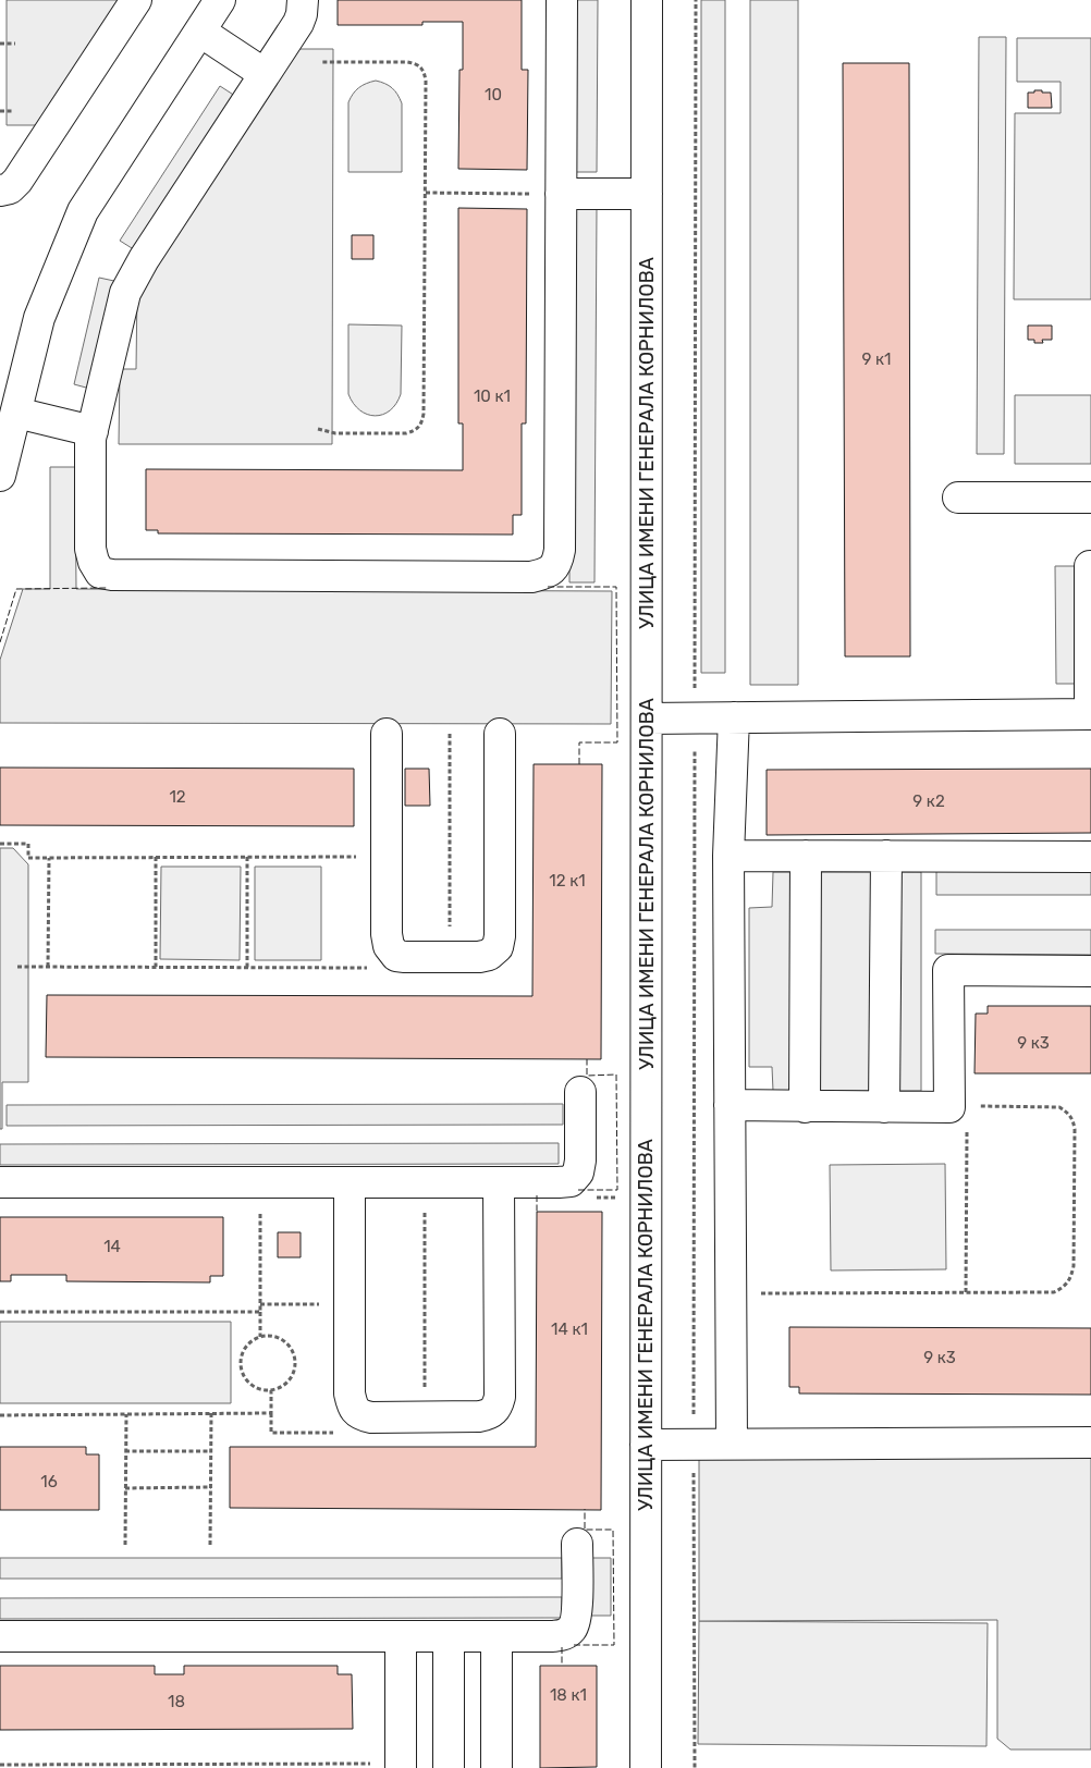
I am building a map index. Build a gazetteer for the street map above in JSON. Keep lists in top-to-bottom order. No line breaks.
{"streets":{"street":["УЛИЦА ИМЕНИ ГЕНЕРАЛА КОРНИЛОВА"]},"house_numbers":["10","9 к1","10 к1","12","9 к2","12 к1","9 к3","14","14 к1","9 к3","16","18 к1","18"]}
